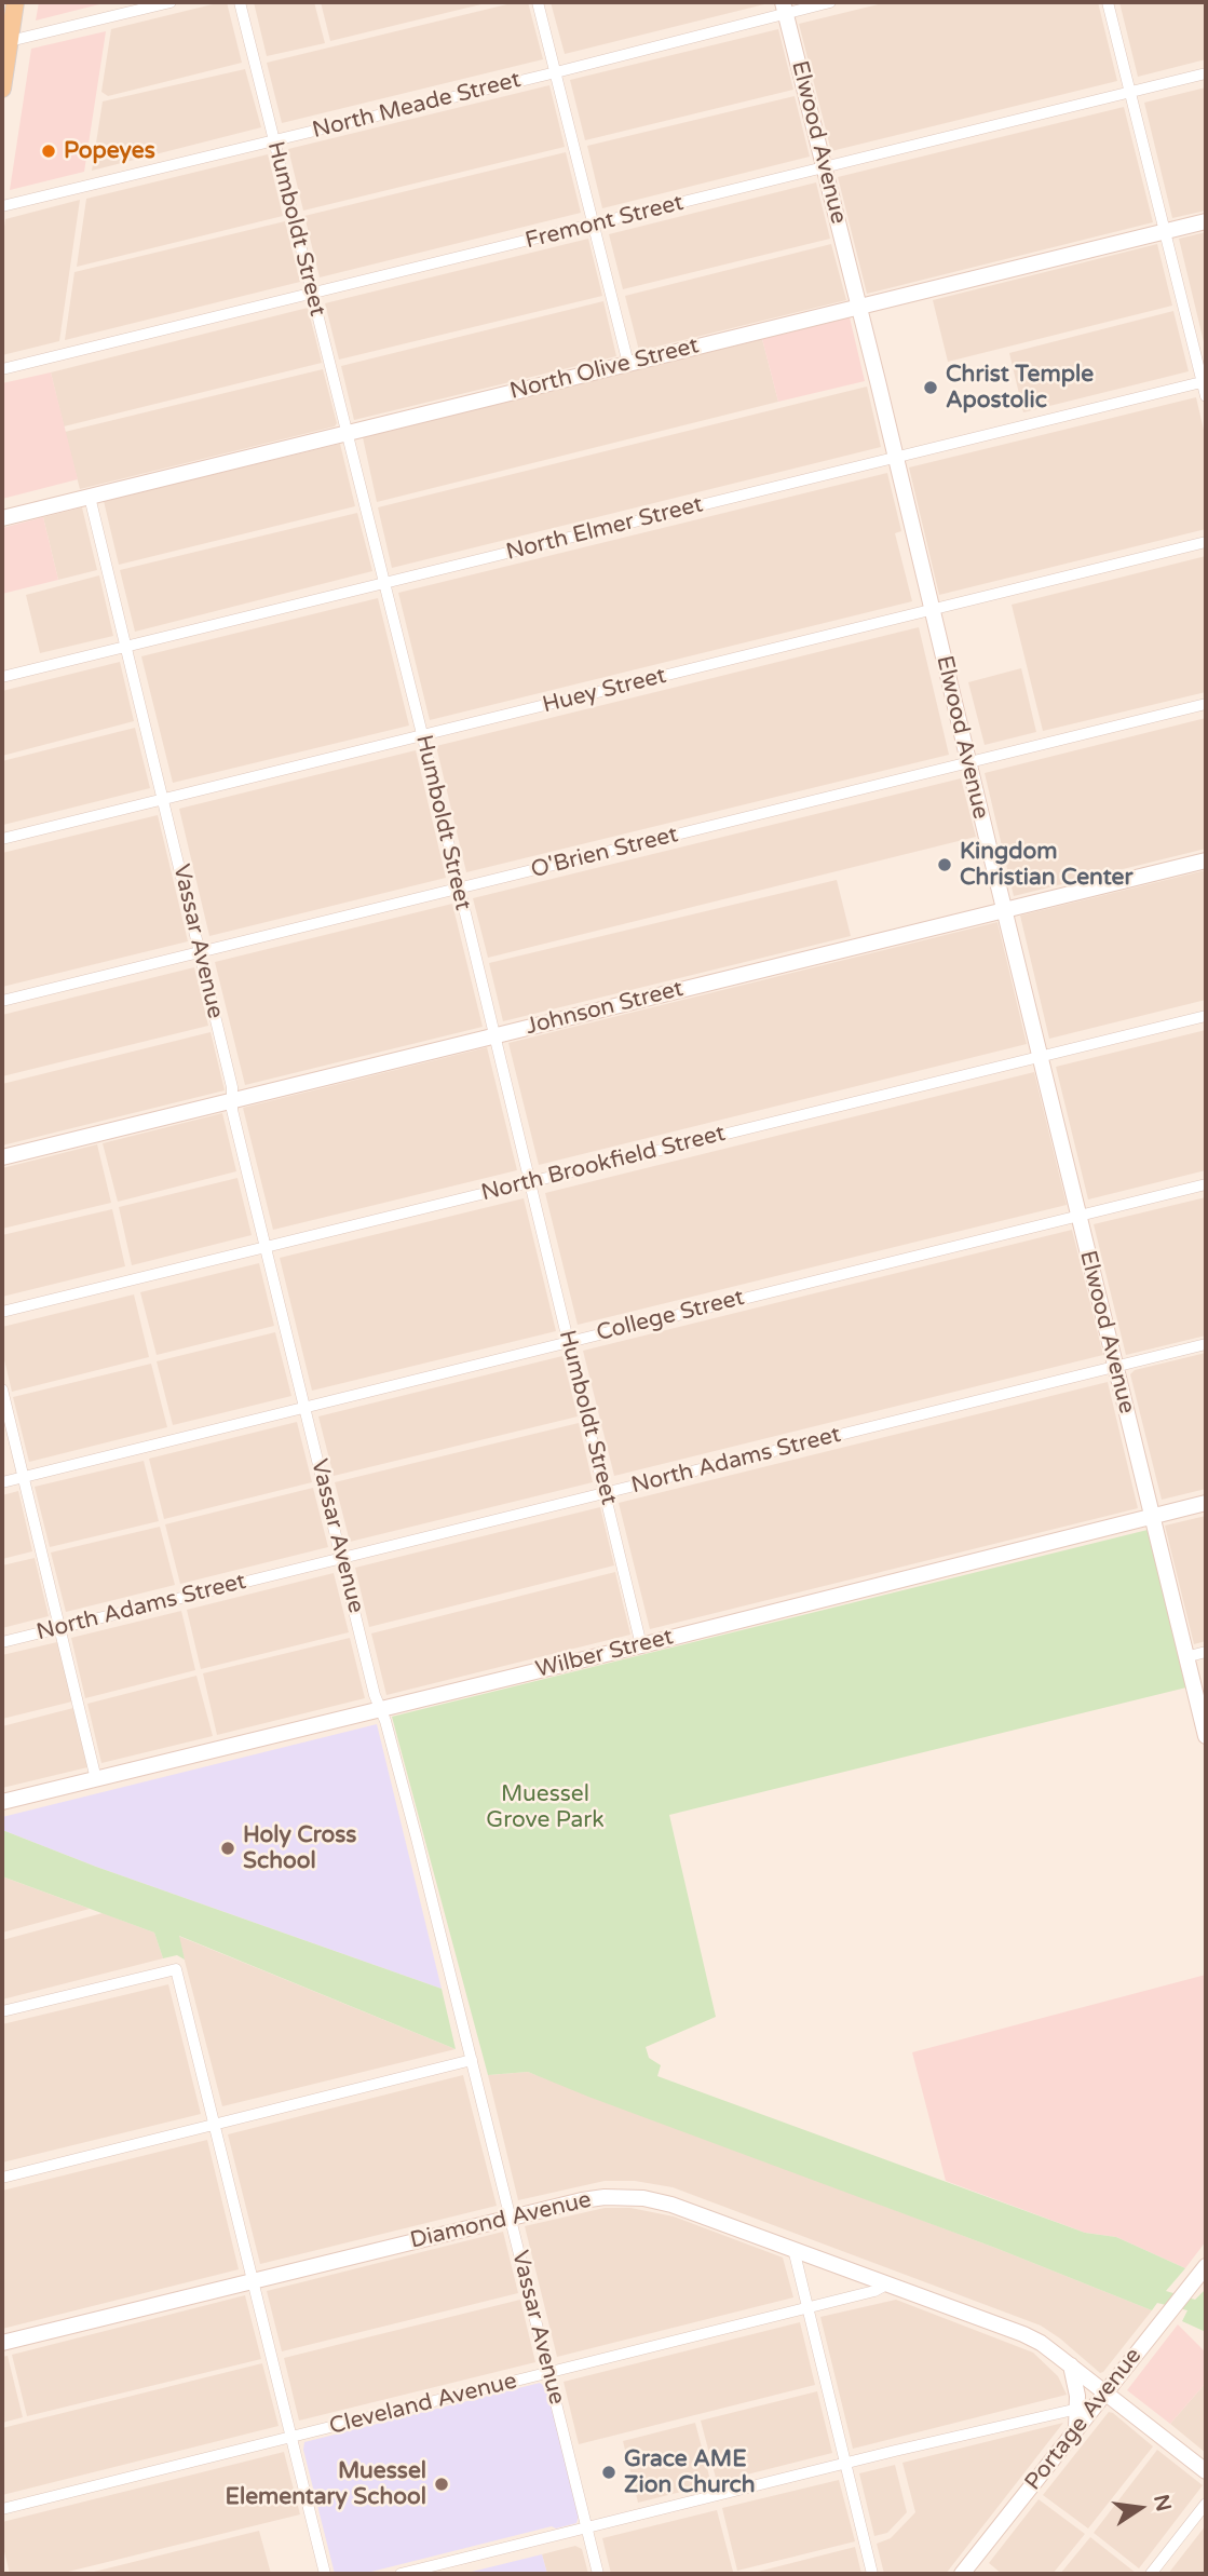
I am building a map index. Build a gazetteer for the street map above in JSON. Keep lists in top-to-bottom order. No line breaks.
{"streets":{"street":["North Meade Street","Elwood Avenue","Fremont Street","Humboldt Street","North Olive Street","North Elmer Street","Huey Street","O'Brien Street","Vassar Avenue","Johnson Street","North Brookfield Street","College Street","North Adams Street","Wilber Street","Diamond Avenue","Cleveland Avenue","Portage Avenue"]},"crossings":[["North Meade Street","Elwood Avenue"],["North Meade Street","Humboldt Street"],["Elwood Avenue","Fremont Street"],["Elwood Avenue","North Olive Street"],["Elwood Avenue","North Elmer Street"],["Elwood Avenue","Huey Street"],["Elwood Avenue","O'Brien Street"],["Elwood Avenue","Johnson Street"],["Elwood Avenue","North Brookfield Street"],["Elwood Avenue","College Street"],["Elwood Avenue","North Adams Street"],["Elwood Avenue","Wilber Street"],["Fremont Street","Humboldt Street"],["Humboldt Street","North Olive Street"],["Humboldt Street","North Elmer Street"],["Humboldt Street","Huey Street"],["Humboldt Street","O'Brien Street"],["Humboldt Street","Johnson Street"],["Humboldt Street","North Brookfield Street"],["Humboldt Street","College Street"],["Humboldt Street","North Adams Street"],["Humboldt Street","Wilber Street"],["North Olive Street","Vassar Avenue"],["North Elmer Street","Vassar Avenue"],["Huey Street","Vassar Avenue"],["O'Brien Street","Vassar Avenue"],["Vassar Avenue","Johnson Street"],["Vassar Avenue","North Brookfield Street"],["Vassar Avenue","College Street"],["Vassar Avenue","North Adams Street"],["Vassar Avenue","Wilber Street"],["Vassar Avenue","Diamond Avenue"],["Vassar Avenue","Cleveland Avenue"],["Diamond Avenue","Cleveland Avenue"],["Diamond Avenue","Portage Avenue"]],"parks":["Muessel Grove Park"],"places":["Popeyes","Christ Temple Apostolic","Kingdom Christian Center","Holy Cross School","Grace AME Zion Church","Muessel Elementary School"],"north":"right"}
